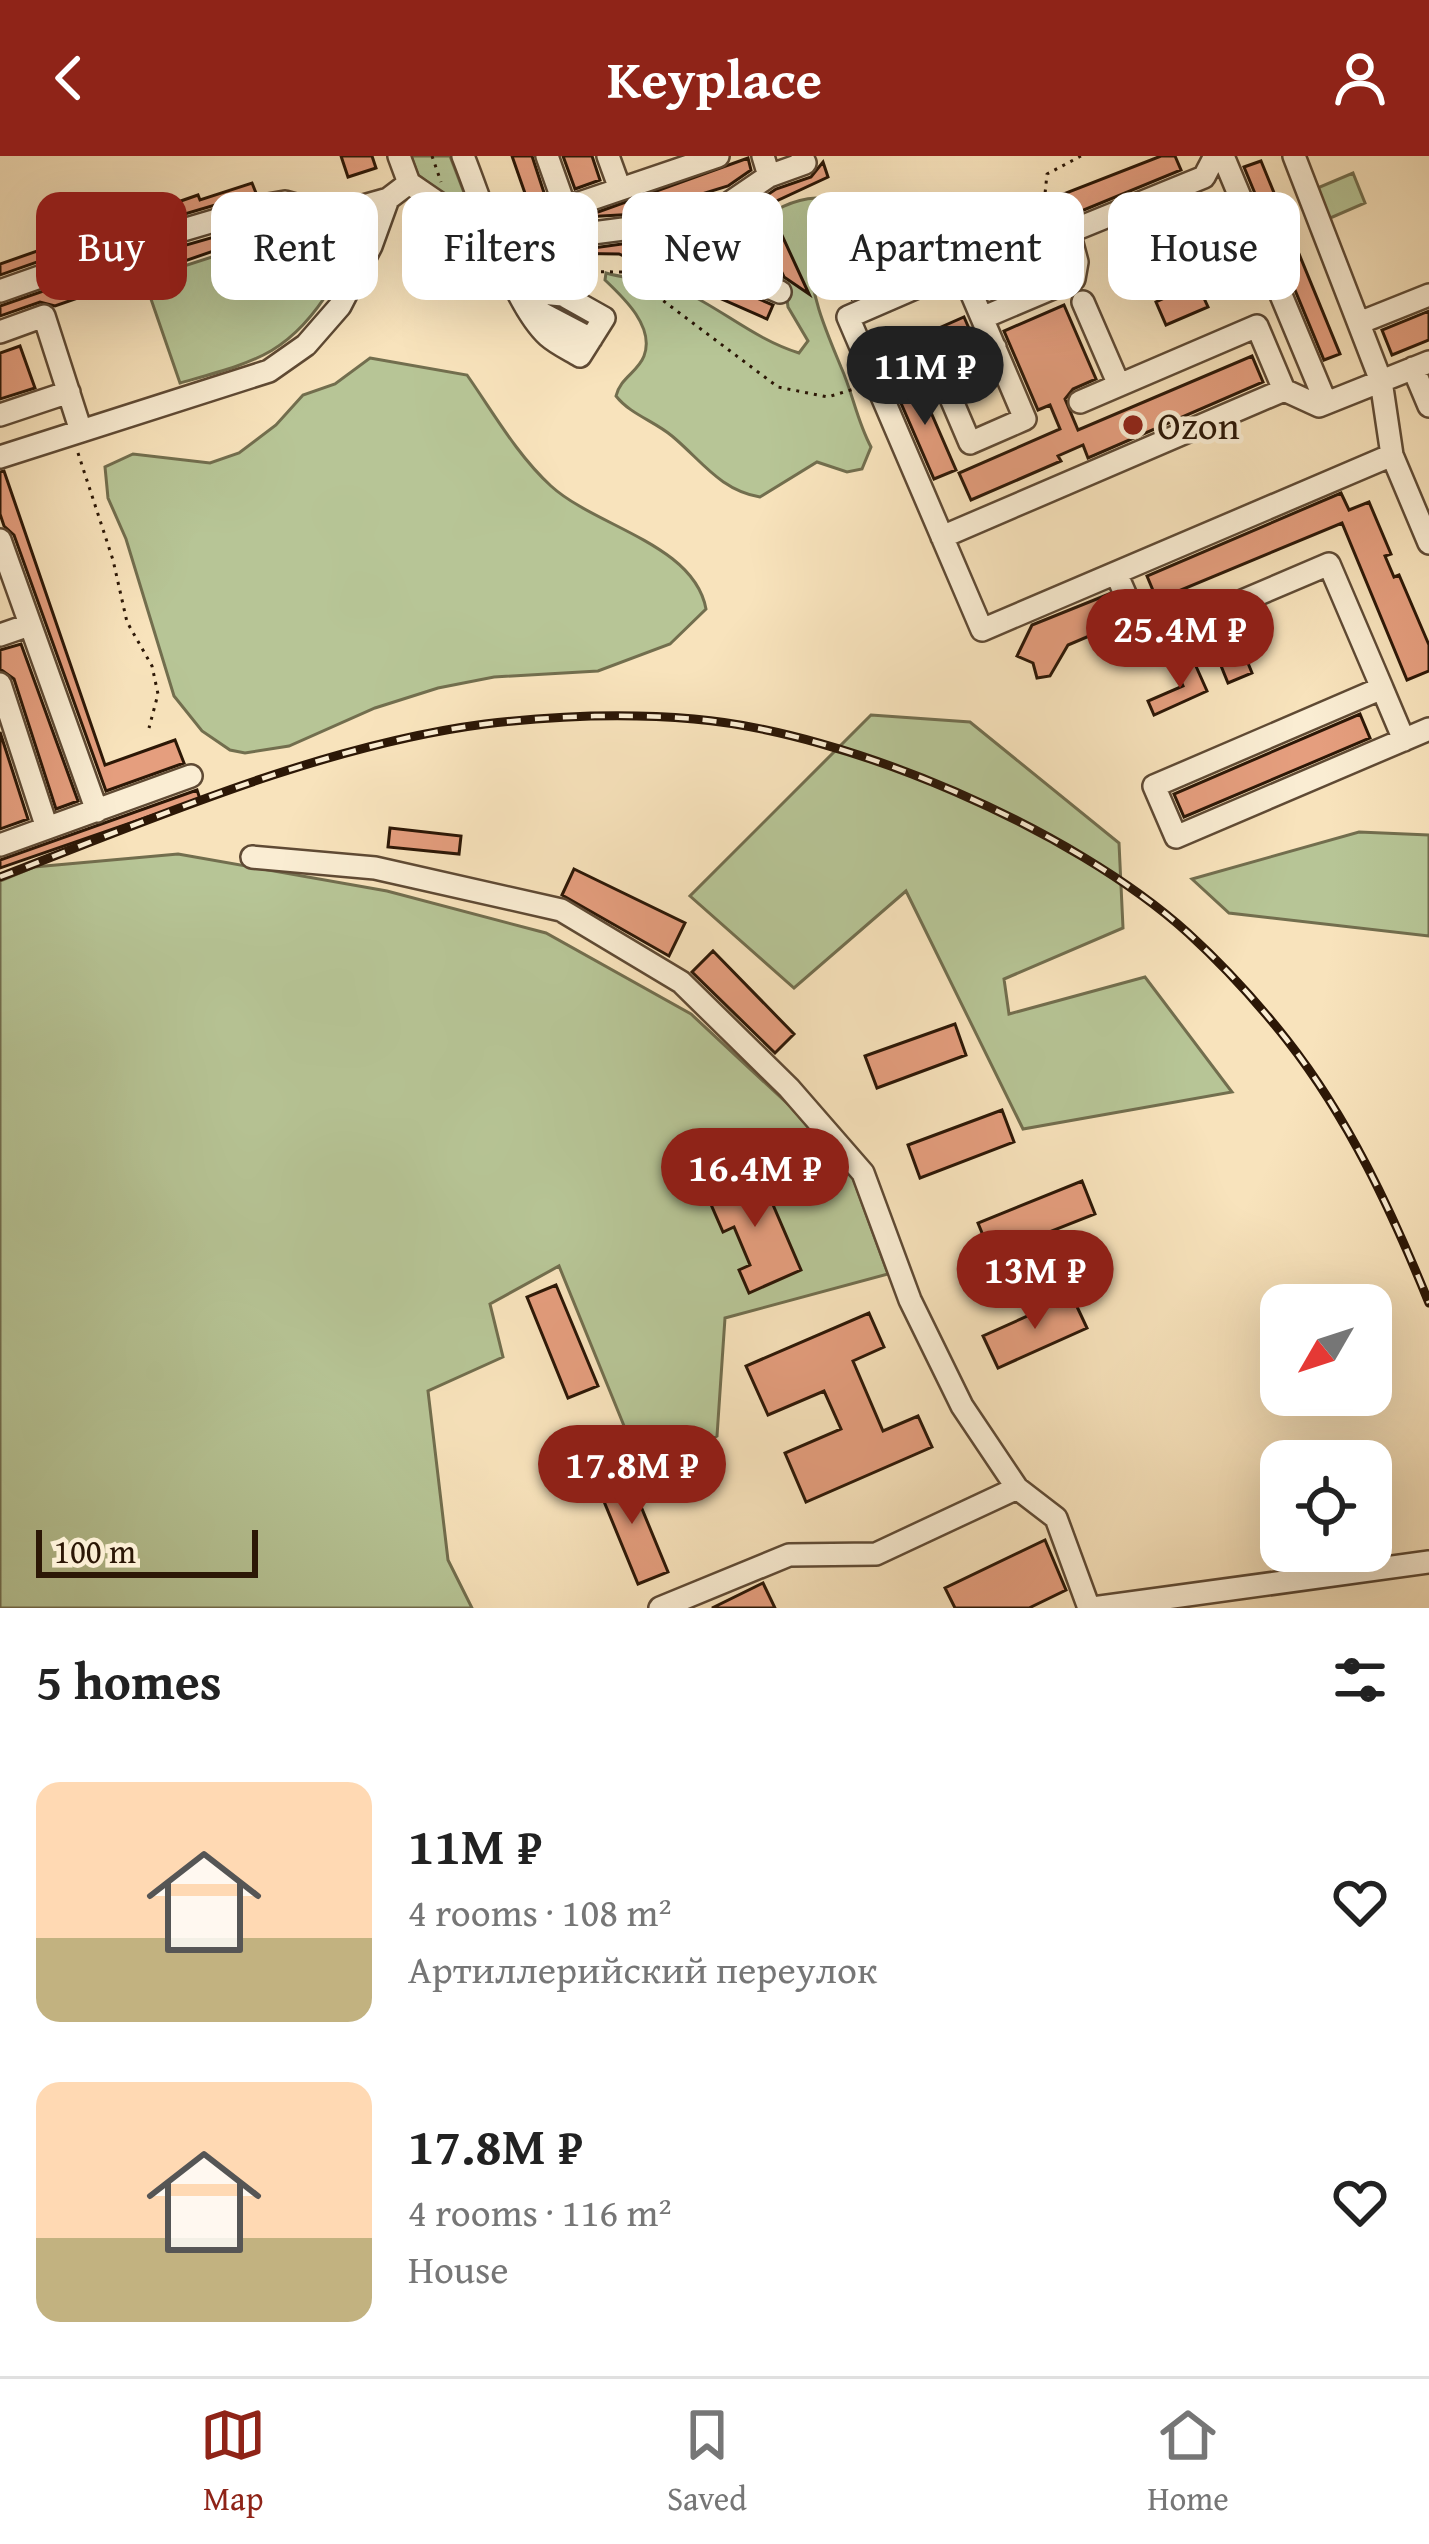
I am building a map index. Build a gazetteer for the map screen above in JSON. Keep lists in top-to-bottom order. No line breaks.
{"places":["Ozon"],"scale_bar":"100 m","north":"bottom left","page":{"header":"Keyplace","chip":["Buy","Rent","Filters","New","Apartment","House"],"price":["11M ₽","25.4M ₽","16.4M ₽","13M ₽","17.8M ₽"],"scale":"100 m","heading":"5 homes","list":[{"name":"11M ₽","note":"4 rooms · 108 m² · Артиллерийский переулок"},{"name":"17.8M ₽","note":"4 rooms · 116 m² · House"}],"tabs":["Map","Saved","Home"]}}
